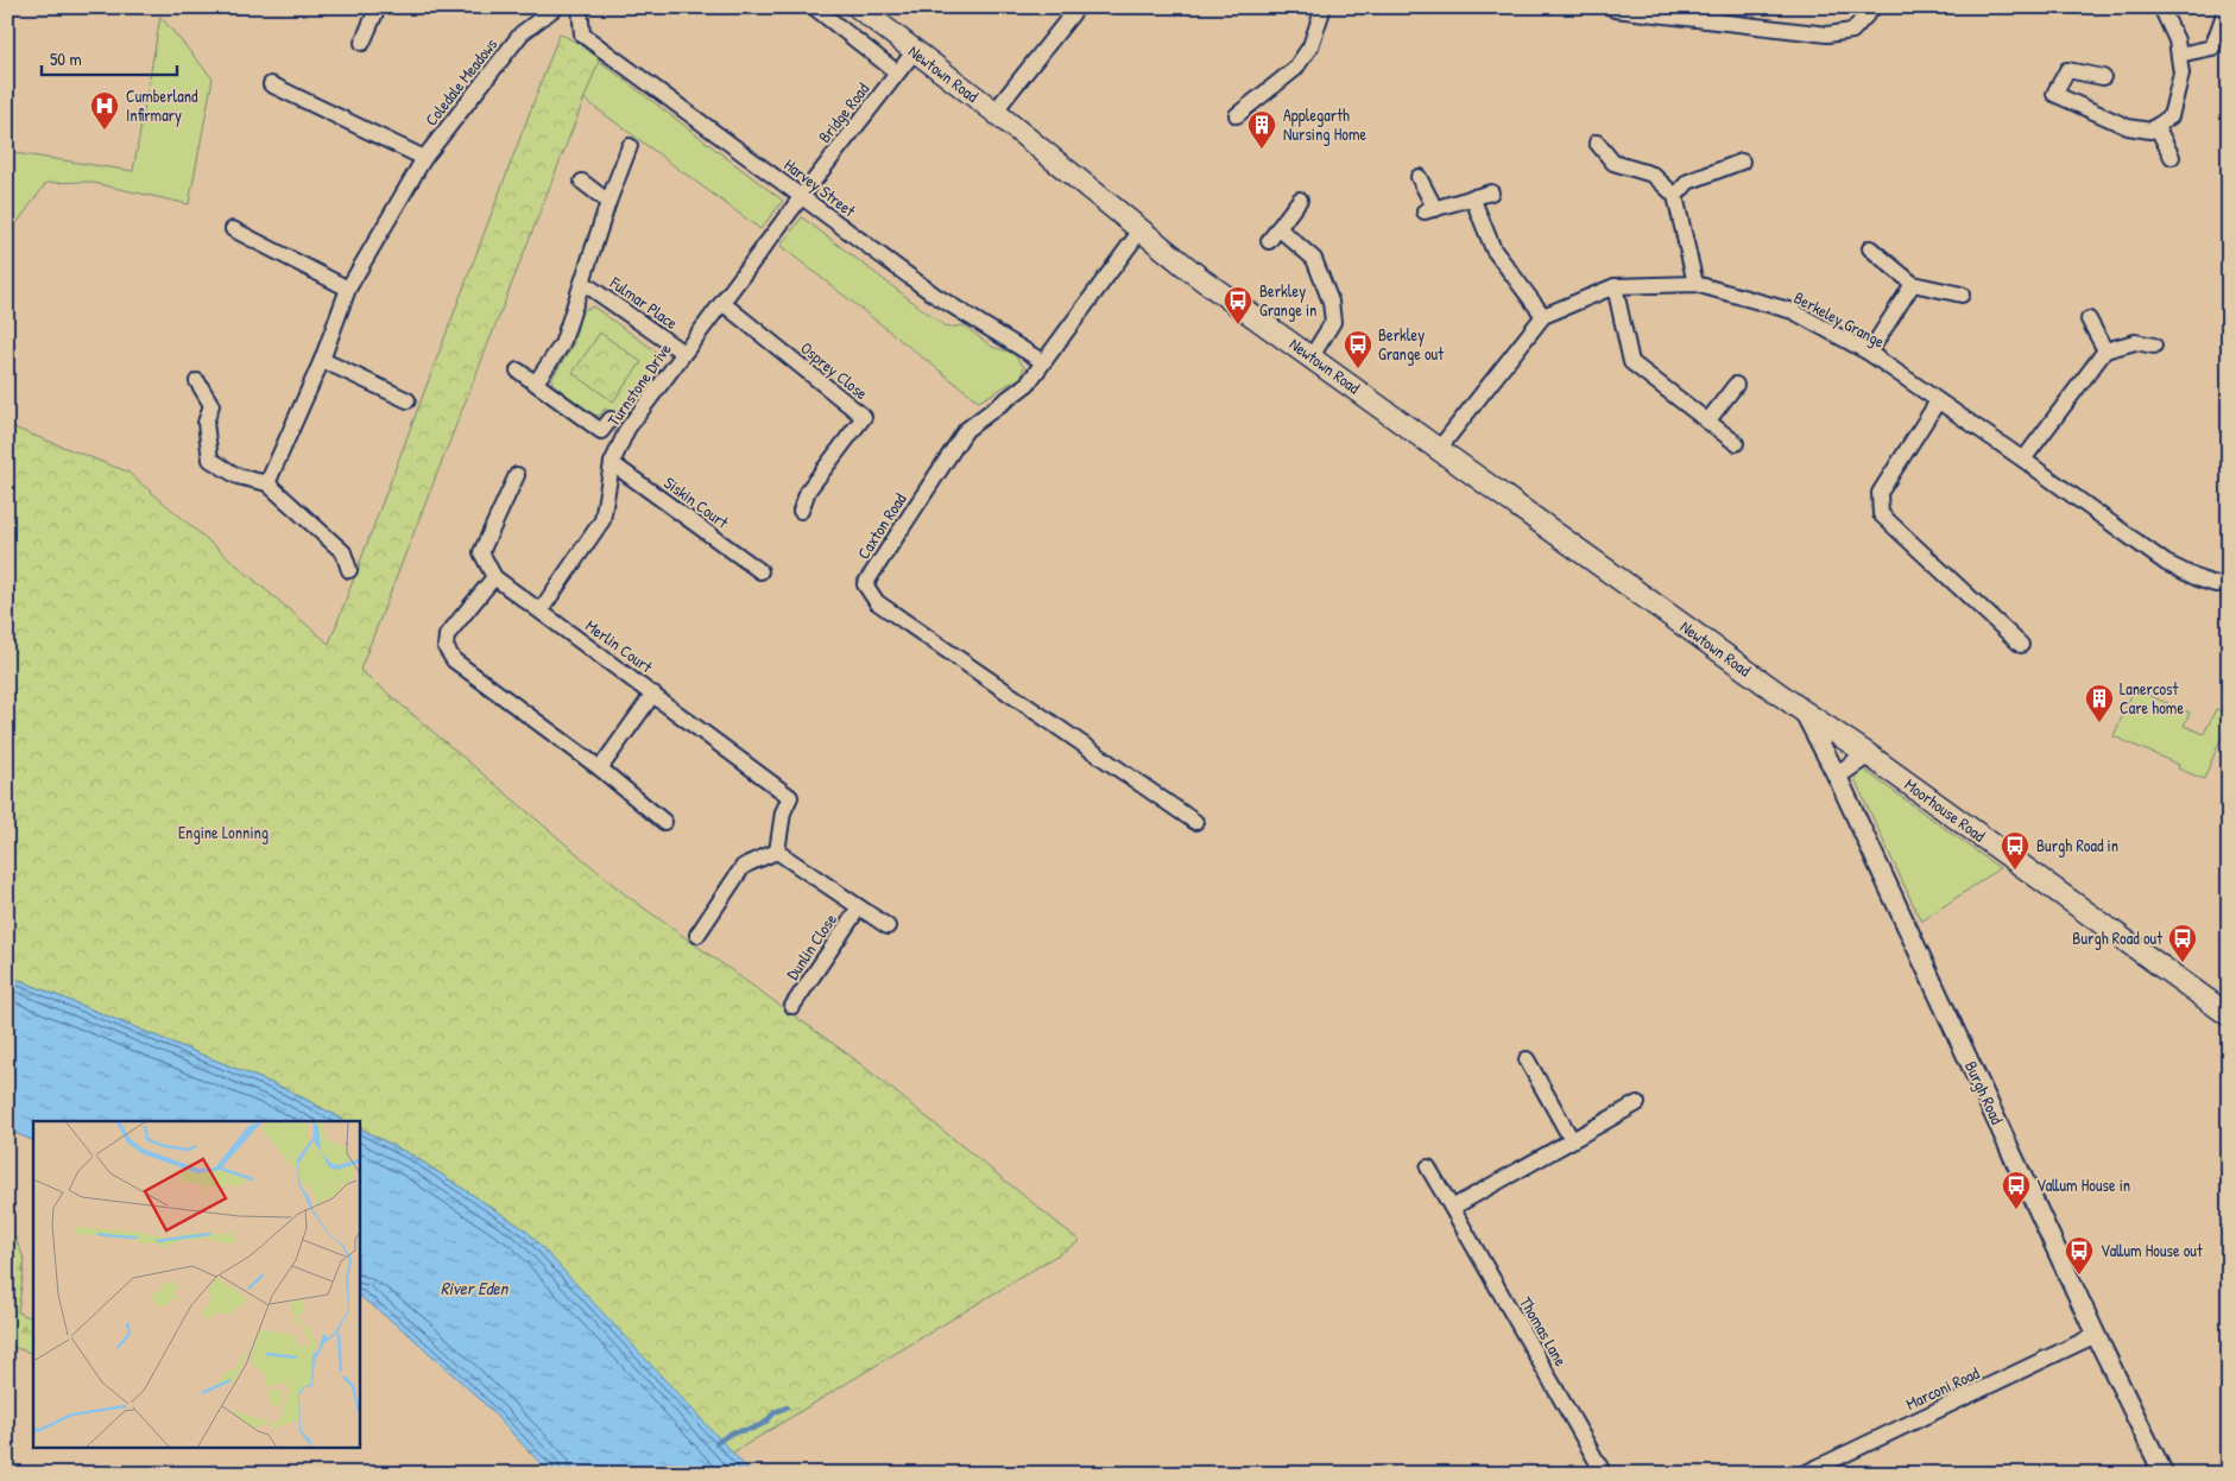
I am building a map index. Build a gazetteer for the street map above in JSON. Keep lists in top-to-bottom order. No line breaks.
{"streets":{"main road":["Newtown Road","Moorhouse Road"],"street":["Coledale Meadows","Bridge Road","Harvey Street","Fulmar Place","Berkeley Grange","Osprey Close","Turnstone Drive","Siskin Court","Caxton Road","Merlin Court","Dunlin Close","Burgh Road","Thomas Lane","Marconi Road"]},"crossings":[["Newtown Road","Bridge Road"],["Newtown Road","Berkeley Grange"],["Newtown Road","Caxton Road"],["Newtown Road","Moorhouse Road"],["Newtown Road","Burgh Road"],["Bridge Road","Harvey Street"],["Bridge Road","Turnstone Drive"],["Harvey Street","Turnstone Drive"],["Harvey Street","Caxton Road"],["Fulmar Place","Turnstone Drive"],["Osprey Close","Turnstone Drive"],["Turnstone Drive","Siskin Court"],["Turnstone Drive","Merlin Court"],["Moorhouse Road","Burgh Road"],["Burgh Road","Marconi Road"]],"water":["River Eden"],"parks":["Engine Lonning"],"places":{"hospital":["Cumberland Infirmary"],"building":["Applegarth Nursing Home","Lanercost Care home"],"bus stop":["Berkley Grange in","Berkley Grange out","Burgh Road in","Burgh Road out","Vallum House in","Vallum House out"]},"scale_bar":"50 m"}
